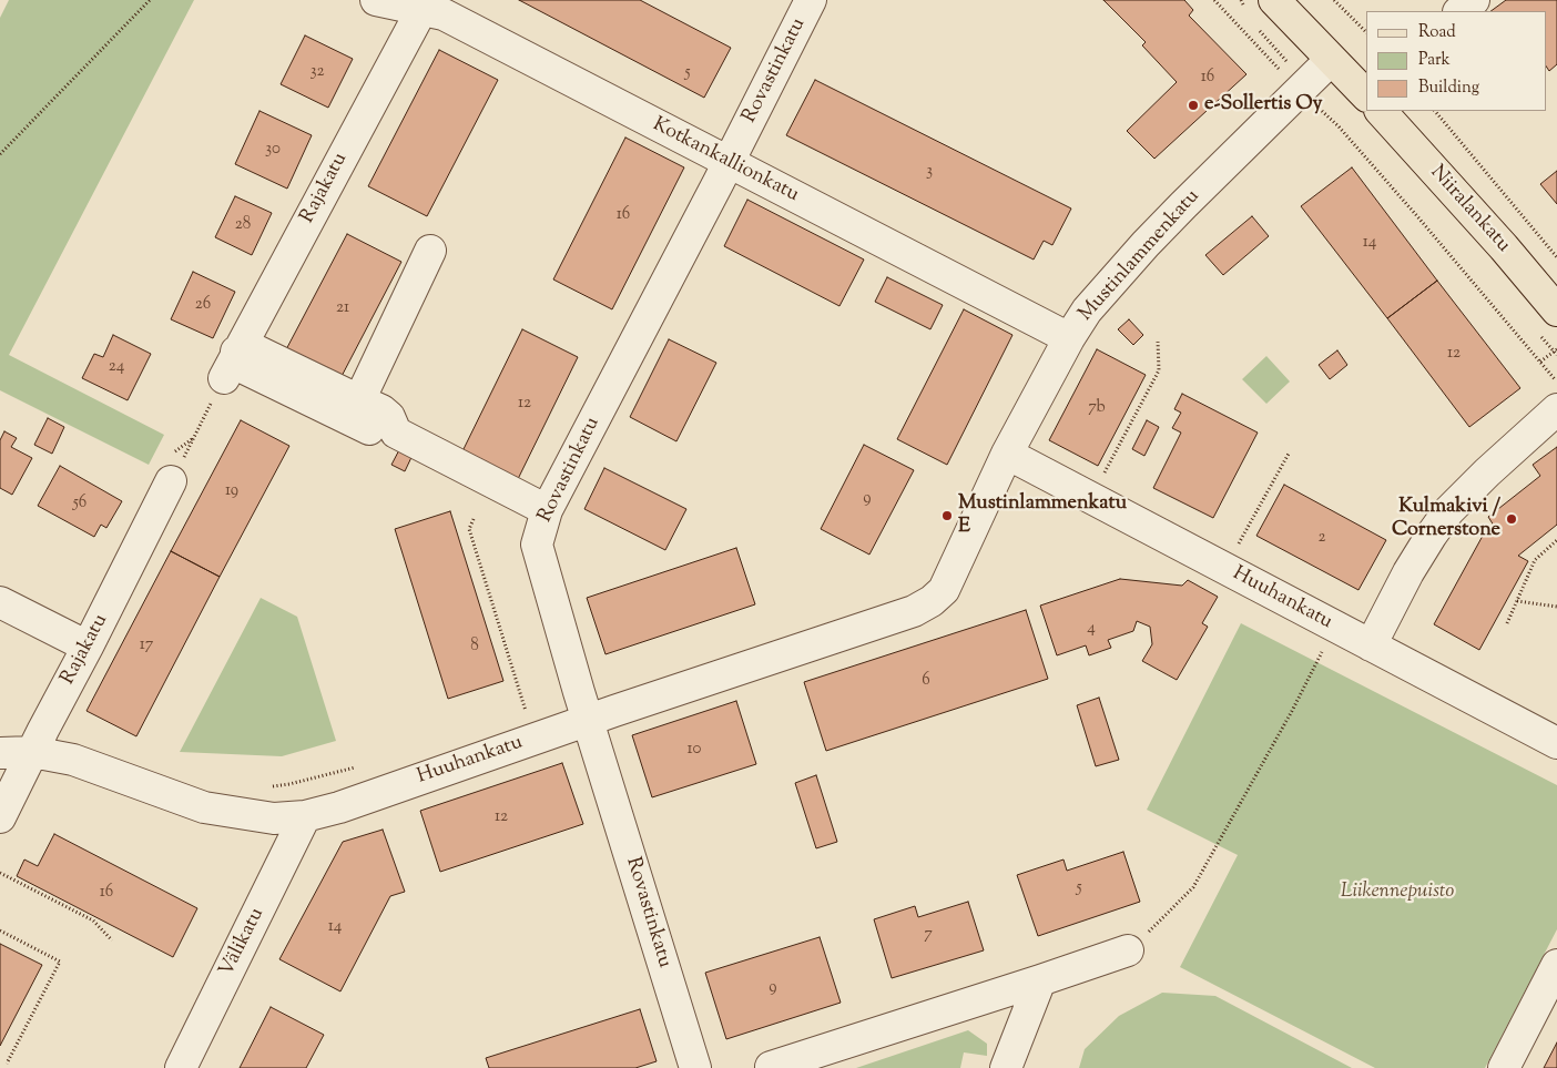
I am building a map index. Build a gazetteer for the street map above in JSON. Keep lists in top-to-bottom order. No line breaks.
{"streets":{"main road":["Niiralankatu"],"street":["Rovastinkatu","Kotkankallionkatu","Rajakatu","Mustinlammenkatu","Huuhankatu","Välikatu"]},"crossings":[["Rovastinkatu","Kotkankallionkatu"],["Rovastinkatu","Huuhankatu"],["Kotkankallionkatu","Rajakatu"],["Kotkankallionkatu","Mustinlammenkatu"],["Rajakatu","Huuhankatu"],["Mustinlammenkatu","Huuhankatu"],["Huuhankatu","Välikatu"]],"parks":["Liikennepuisto"],"places":["e-Sollertis Oy","Mustinlammenkatu E","Kulmakivi / Cornerstone"],"house_numbers":["32","5","16","30","3","16","28","14","26","21","12","24","12","7b","19","9","56","2","4","17","8","6","10","12","5","16","14","7","9"],"legend":["Road","Park","Building"]}
